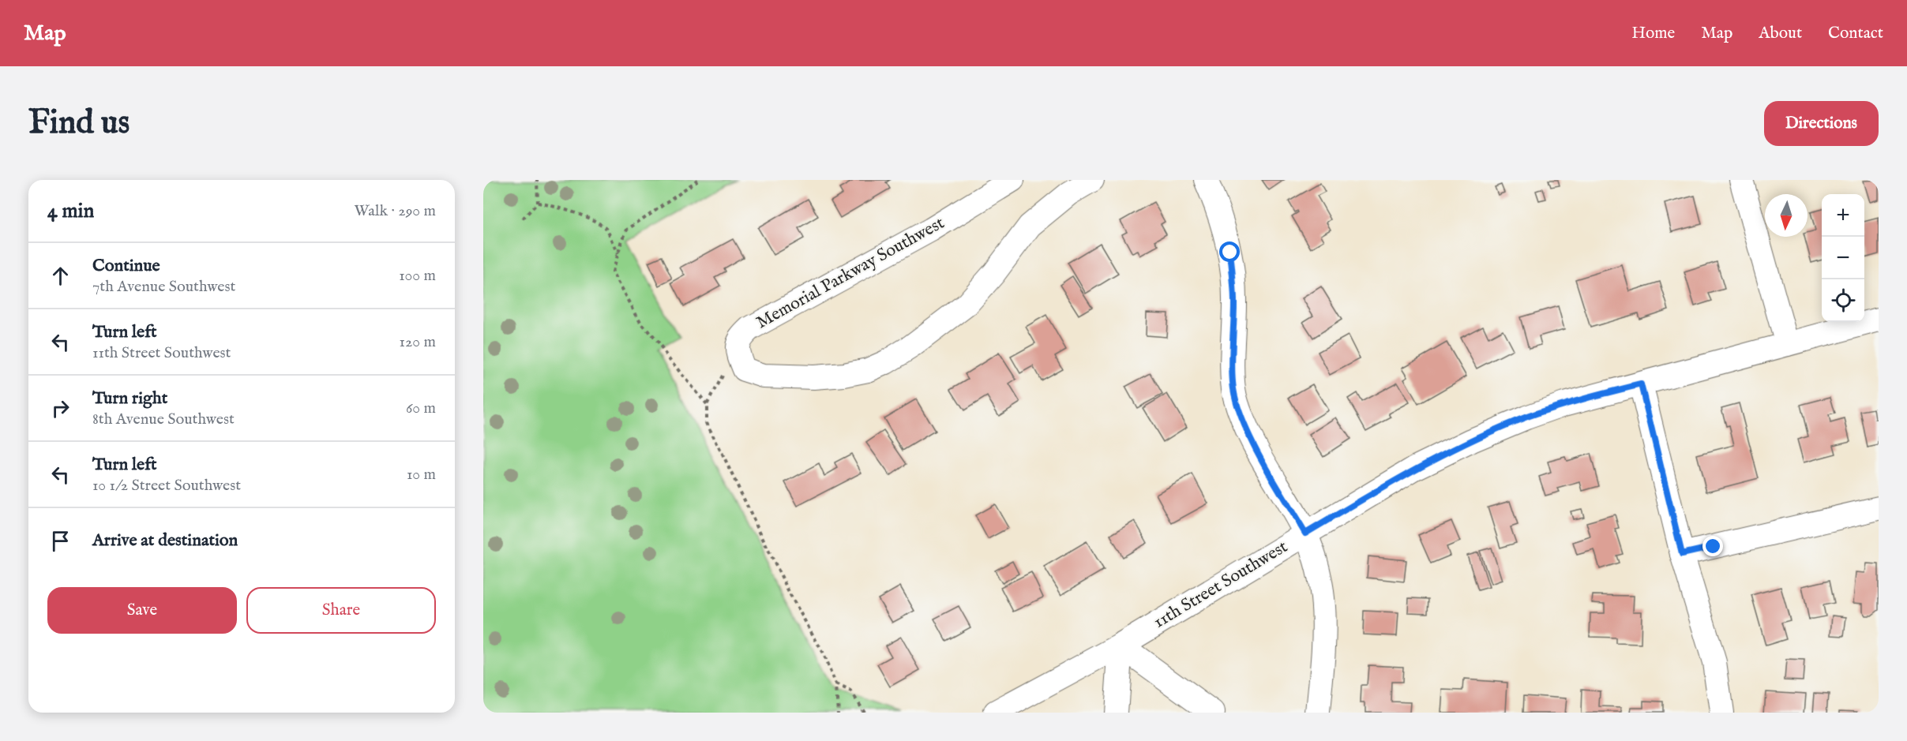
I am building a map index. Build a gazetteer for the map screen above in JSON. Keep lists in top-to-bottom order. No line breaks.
{"streets":{"street":["Memorial Parkway Southwest","11th Street Southwest"]},"north":"bottom","page":{"header":"Map","nav":["Home","Map","About","Contact"],"buttons":["Directions",["Save","Share"]],"title":"Find us","heading":["4 min","Walk · 290 m"],"map_buttons":["+","−"],"list":[["Continue","7th Avenue Southwest","100 m"],["Turn left","11th Street Southwest","120 m"],["Turn right","8th Avenue Southwest","60 m"],["Turn left","10 1/2 Street Southwest","10 m"],"Arrive at destination"]}}
